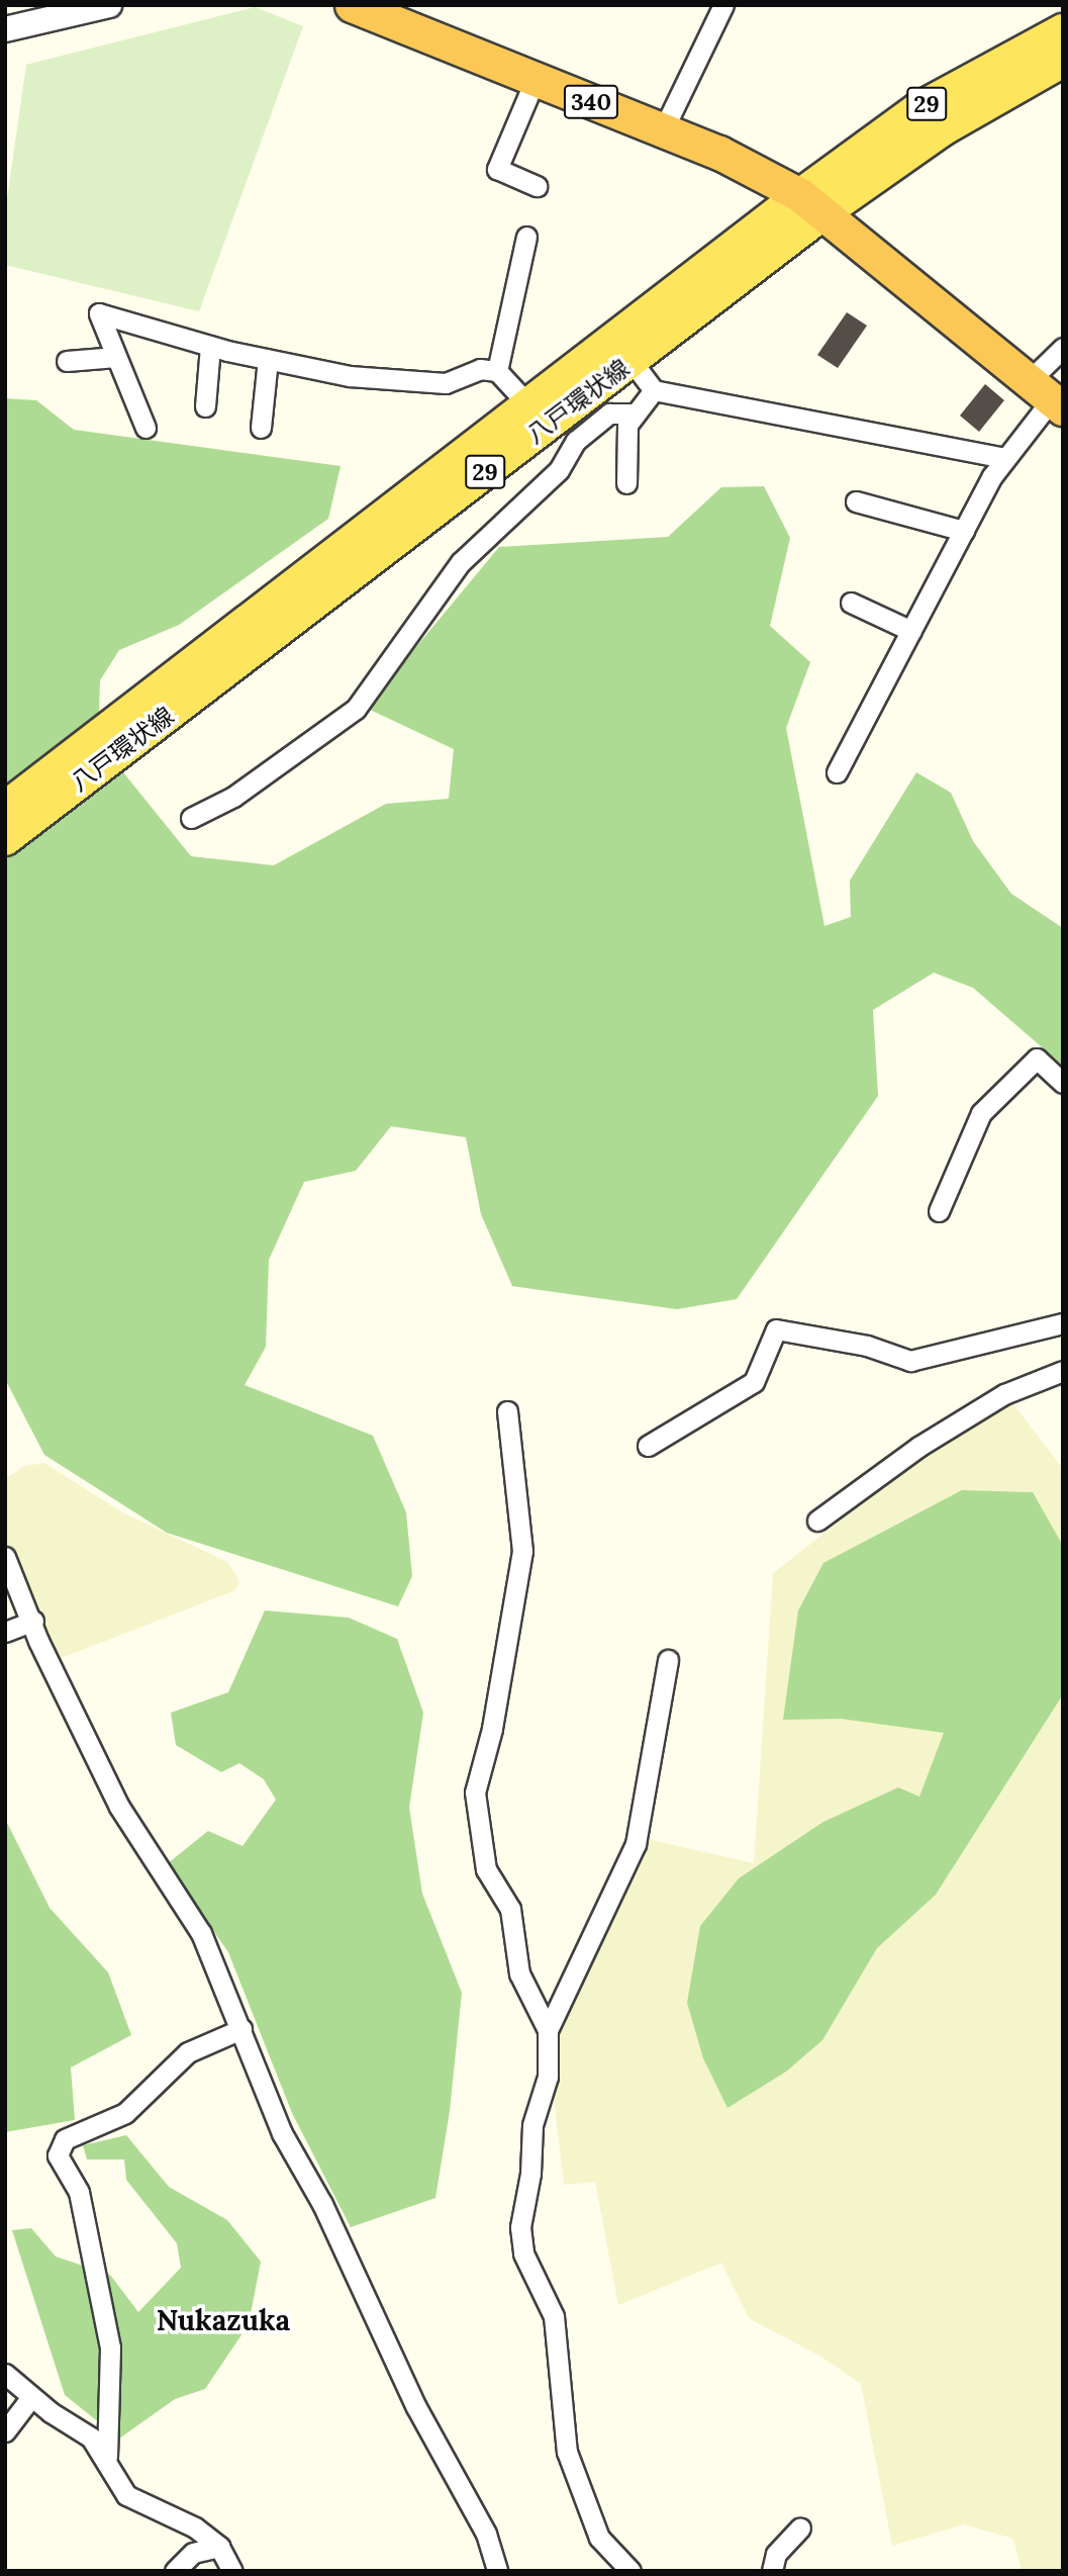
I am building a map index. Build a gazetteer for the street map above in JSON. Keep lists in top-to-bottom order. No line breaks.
{"streets":{"highway":["340"],"main road":["29","八戸環状線"]},"crossings":[["340","八戸環状線"]],"districts":["Nukazuka"]}
